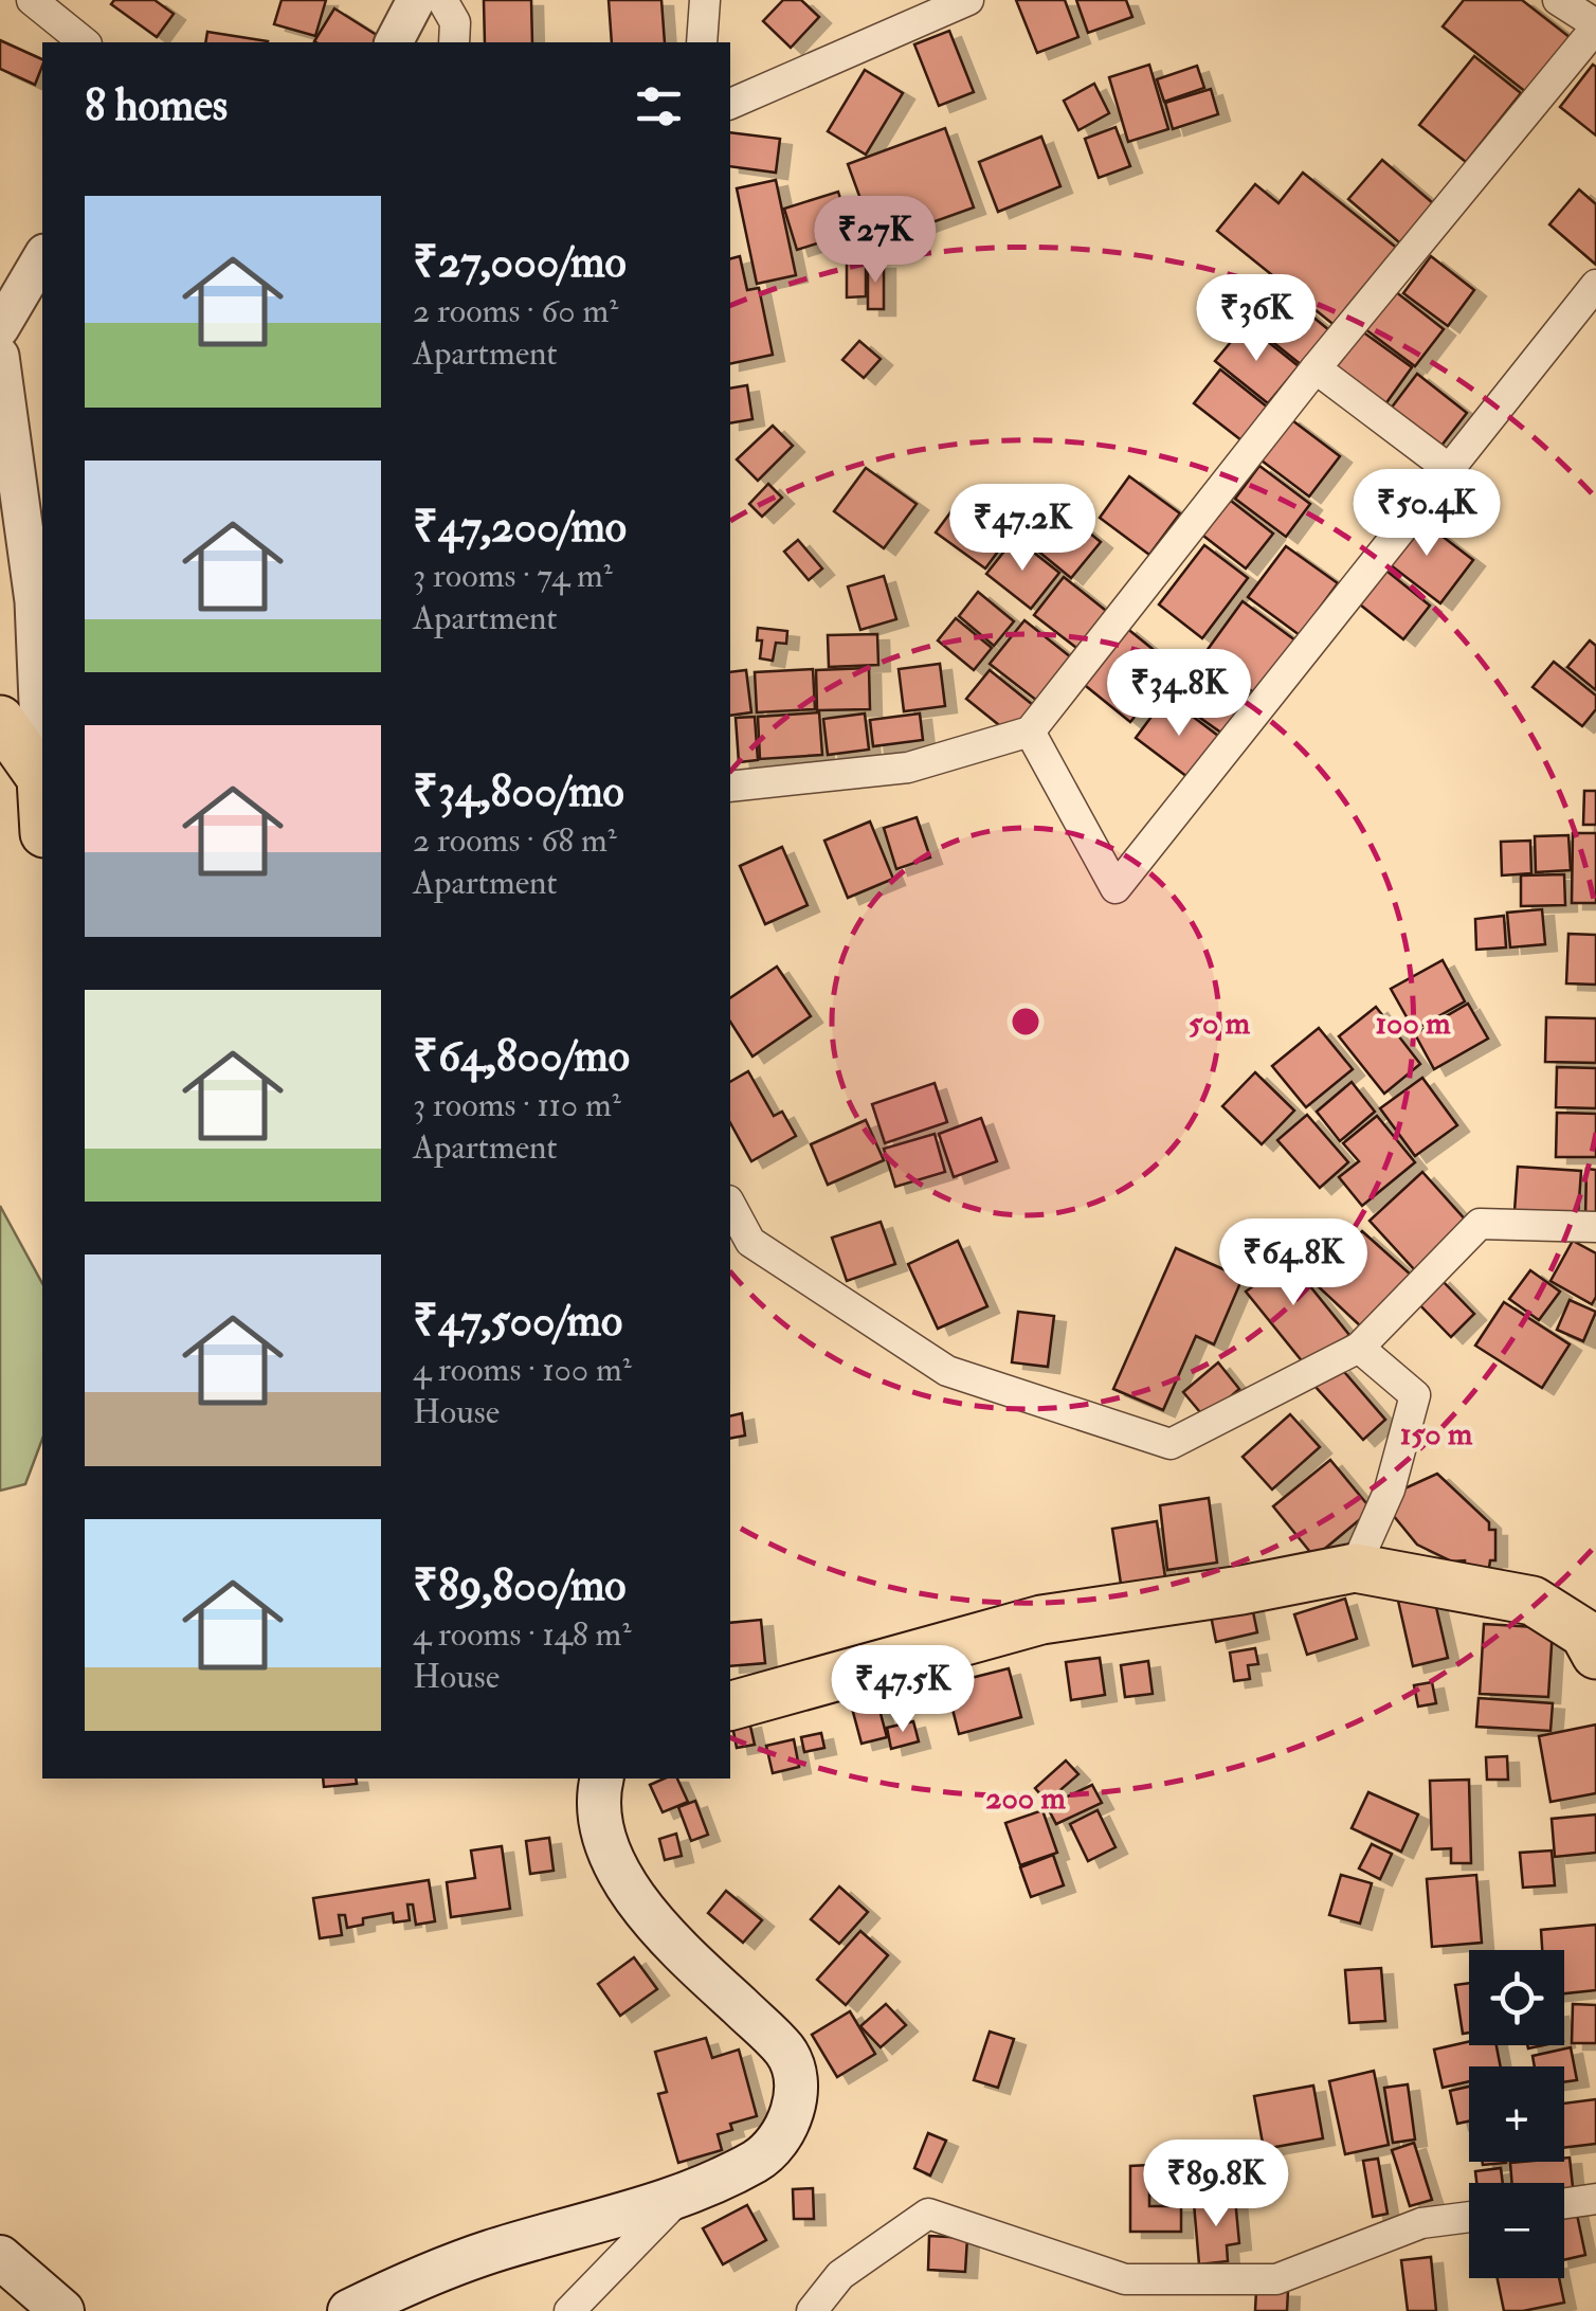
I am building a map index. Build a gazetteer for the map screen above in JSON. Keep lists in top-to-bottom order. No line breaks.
{"page":{"heading":"8 homes","list":[{"name":"₹27,000/mo","note":"2 rooms · 60 m² · Apartment"},{"name":"₹47,200/mo","note":"3 rooms · 74 m² · Apartment"},{"name":"₹34,800/mo","note":"2 rooms · 68 m² · Apartment"},{"name":"₹64,800/mo","note":"3 rooms · 110 m² · Apartment"},{"name":"₹47,500/mo","note":"4 rooms · 100 m² · House"},{"name":"₹89,800/mo","note":"4 rooms · 148 m² · House"}],"price":["₹27K","₹36K","₹50.4K","₹47.2K","₹34.8K","₹64.8K","₹47.5K","₹89.8K"],"map_buttons":["+","−"]},"rings":["50 m","100 m","150 m","200 m"]}
